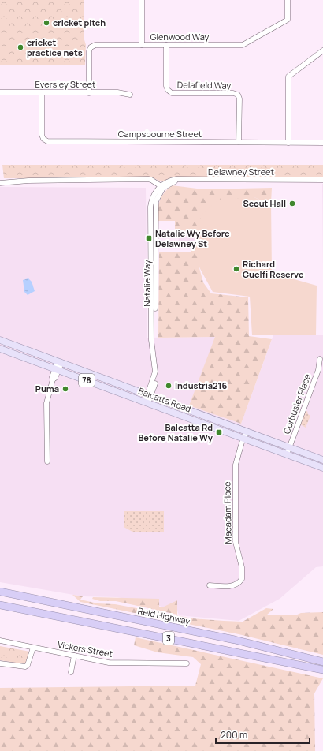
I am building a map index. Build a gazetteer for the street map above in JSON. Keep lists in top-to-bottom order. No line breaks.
{"streets":{"highway":["Reid Highway","3"],"main road":["78","Balcatta Road"],"street":["Glenwood Way","Eversley Street","Delafield Way","Campsbourne Street","Delawney Street","Natalie Way","Corbusier Place","Macadam Place","Vickers Street"]},"crossings":[["Glenwood Way","Eversley Street"],["Glenwood Way","Delafield Way"],["Eversley Street","Campsbourne Street"],["Delafield Way","Campsbourne Street"],["Delawney Street","Natalie Way"],["Natalie Way","Balcatta Road"],["Balcatta Road","Corbusier Place"],["Balcatta Road","Macadam Place"]],"places":{"other":["cricket pitch","cricket practice nets","Scout Hall","Richard Guelfi Reserve","Industria216","Puma"],"transit":["Natalie Wy Before Delawney St","Balcatta Rd Before Natalie Wy"]},"scale_bar":"200 m"}
